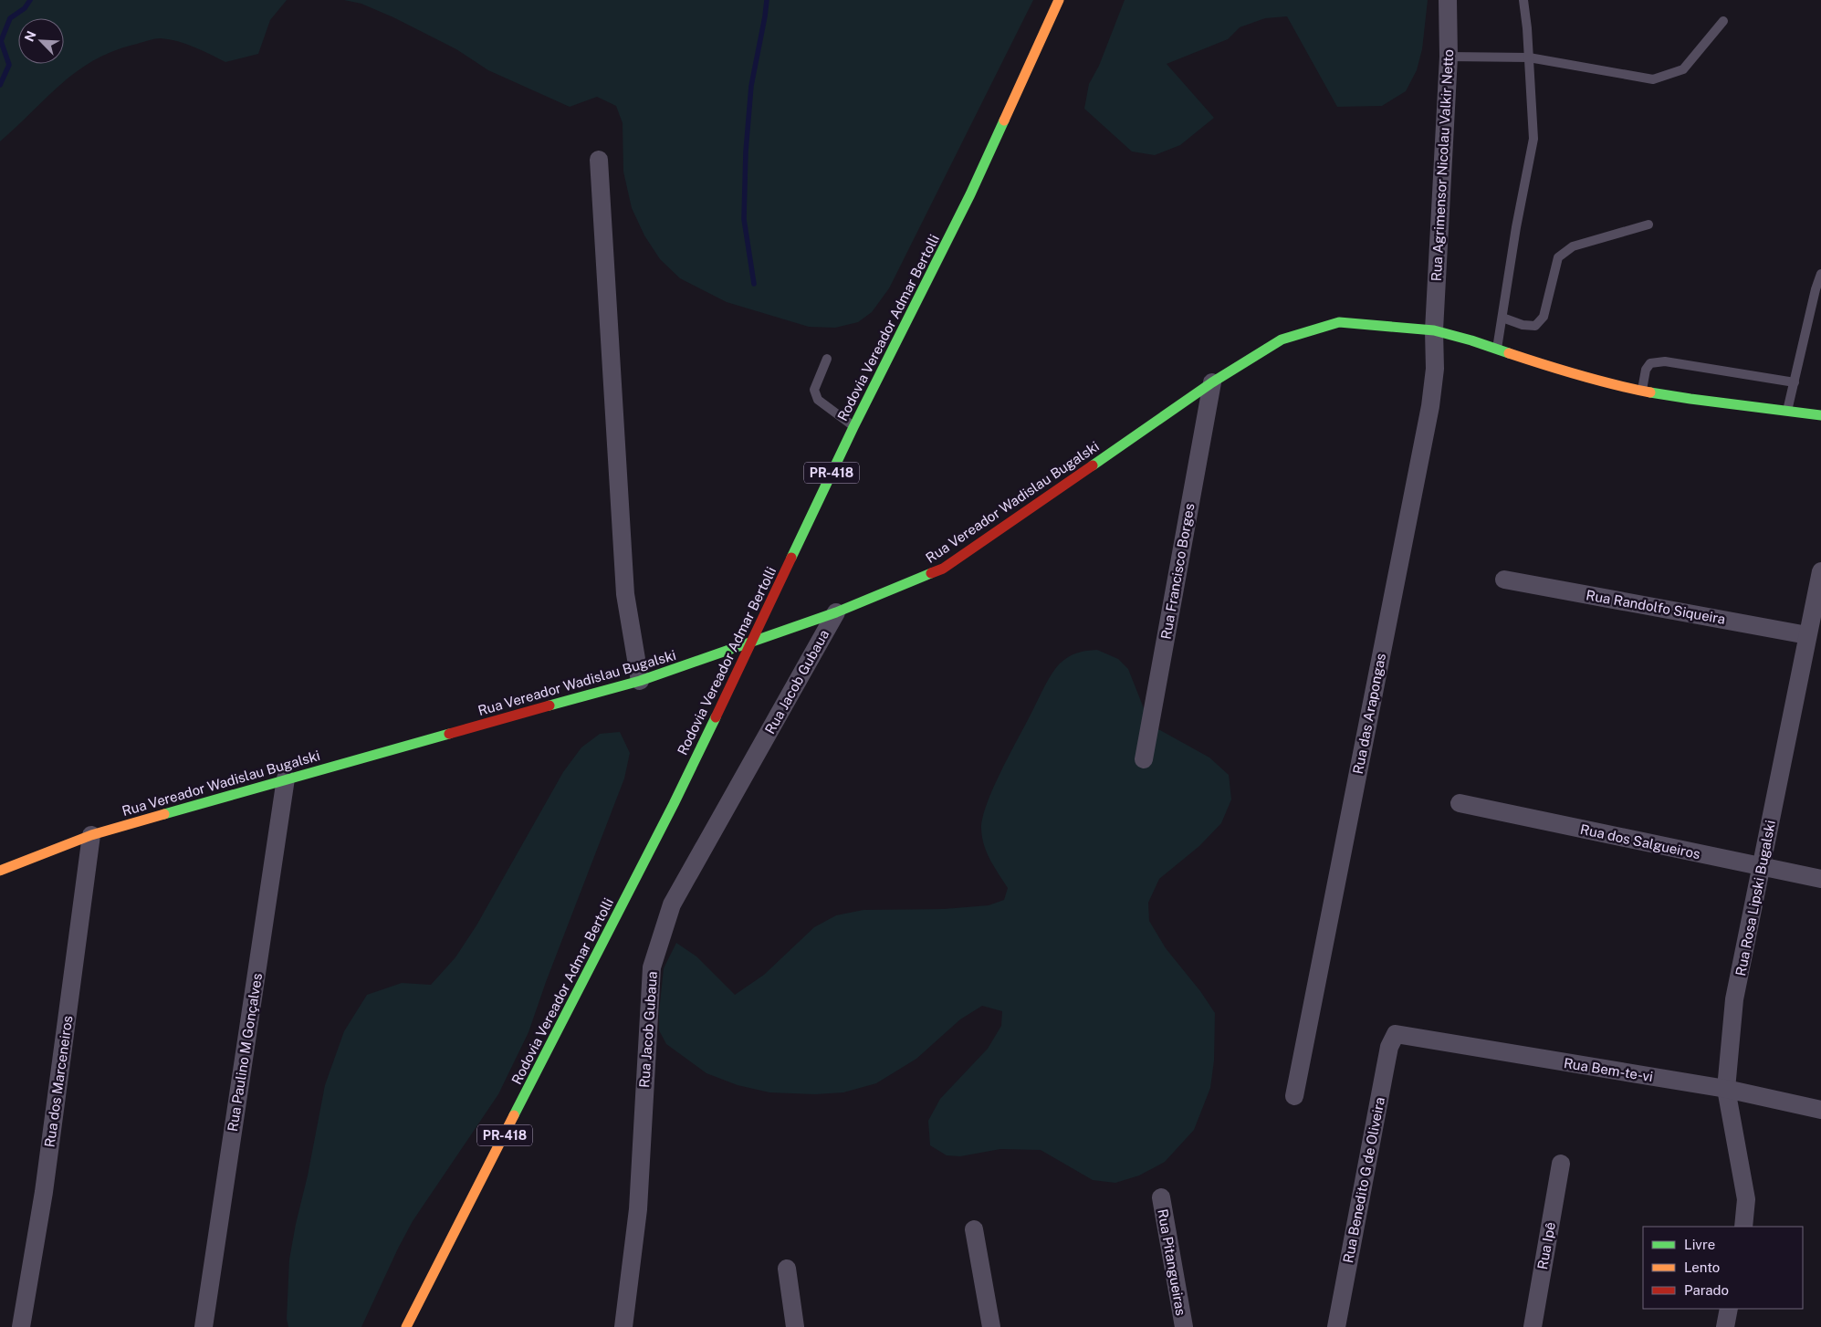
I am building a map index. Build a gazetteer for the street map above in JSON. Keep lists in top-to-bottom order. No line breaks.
{"streets":{"main road":["Rodovia Vereador Admar Bertolli","PR-418","Rua Vereador Wadislau Bugalski"],"street":["Rua Agrimensor Nicolau Valkir Netto","Rua Francisco Borges","Rua Randolfo Siqueira","Rua Jacob Gubaua","Rua das Arapongas","Rua dos Salgueiros","Rua Rosa Lipski Bugalski","Rua Paulino M Gonçalves","Rua Bem-te-vi","Rua dos Marceneiros","Rua Benedito G de Oliveira","Rua Ipê","Rua Pitangueiras"]},"crossings":[["Rua Agrimensor Nicolau Valkir Netto","Rua Vereador Wadislau Bugalski"],["Rua Agrimensor Nicolau Valkir Netto","Rua das Arapongas"],["Rua Vereador Wadislau Bugalski","Rua Francisco Borges"],["Rua Vereador Wadislau Bugalski","Rua Jacob Gubaua"],["Rua Vereador Wadislau Bugalski","Rua das Arapongas"],["Rua Vereador Wadislau Bugalski","Rua Paulino M Gonçalves"],["Rua Vereador Wadislau Bugalski","Rua dos Marceneiros"],["Rua Randolfo Siqueira","Rua Rosa Lipski Bugalski"],["Rua dos Salgueiros","Rua Rosa Lipski Bugalski"],["Rua Rosa Lipski Bugalski","Rua Bem-te-vi"],["Rua Bem-te-vi","Rua Benedito G de Oliveira"]],"legend":["Livre","Lento","Parado"],"north":"top left"}
